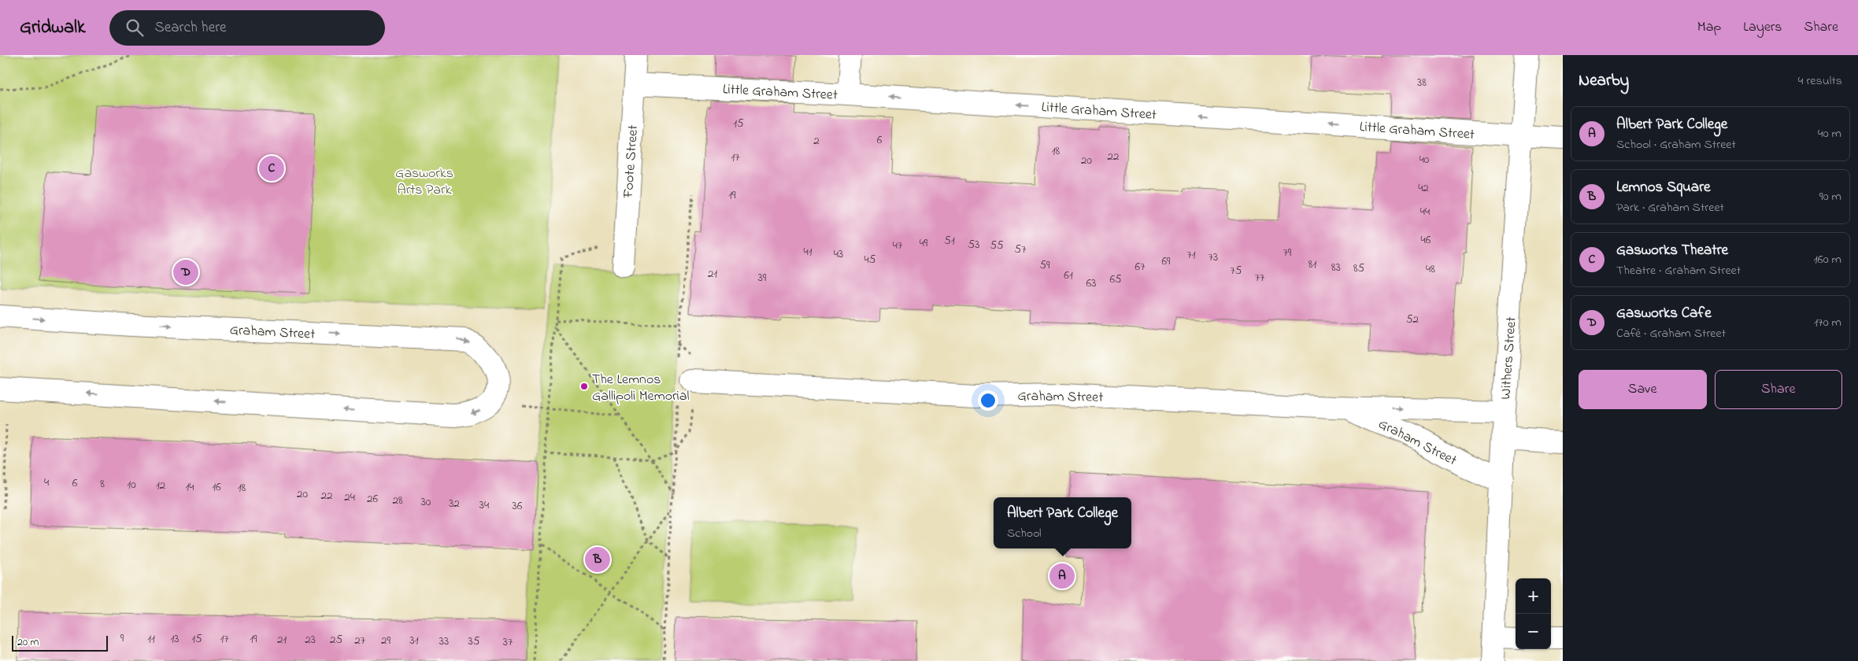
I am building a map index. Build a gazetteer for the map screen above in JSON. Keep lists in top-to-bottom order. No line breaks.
{"streets":{"street":["Little Graham Street","Foote Street","Graham Street","Withers Street"]},"crossings":[["Little Graham Street","Foote Street"],["Little Graham Street","Withers Street"],["Graham Street","Withers Street"]],"one_way":["Little Graham Street"],"parks":["Gasworks Arts Park"],"places":["The Lemnos Gallipoli Memorial"],"house_numbers":["38","15","6","2","18","22","17","40","20","42","19","44","46","51","49","53","47","55","57","41","79","43","71","73","45","69","81","59","67","83","85","48","75","21","61","39","77","65","63","52","4","6","8","10","12","14","16","18","20","22","24","26","28","30","32","34","36","9","11","13","15","17","19","21","23","25","27","29","31","33","35","37"],"scale_bar":"20 m","page":{"header":"Gridwalk","search":"Search here","nav":["Map","Layers","Share"],"heading":["Nearby","4 results"],"list":[{"mark":"A","name":"Albert Park College","note":"School · Graham Street","value":"40 m"},{"mark":"B","name":"Lemnos Square","note":"Park · Graham Street","value":"90 m"},{"mark":"C","name":"Gasworks Theatre","note":"Theatre · Graham Street","value":"160 m"},{"mark":"D","name":"Gasworks Cafe","note":"Café · Graham Street","value":"170 m"}],"pins":["C","D","B","A"],"buttons":["Save","Share"],"popup":["Albert Park College","School"],"map_buttons":["+","−"],"scale":"20 m"}}
